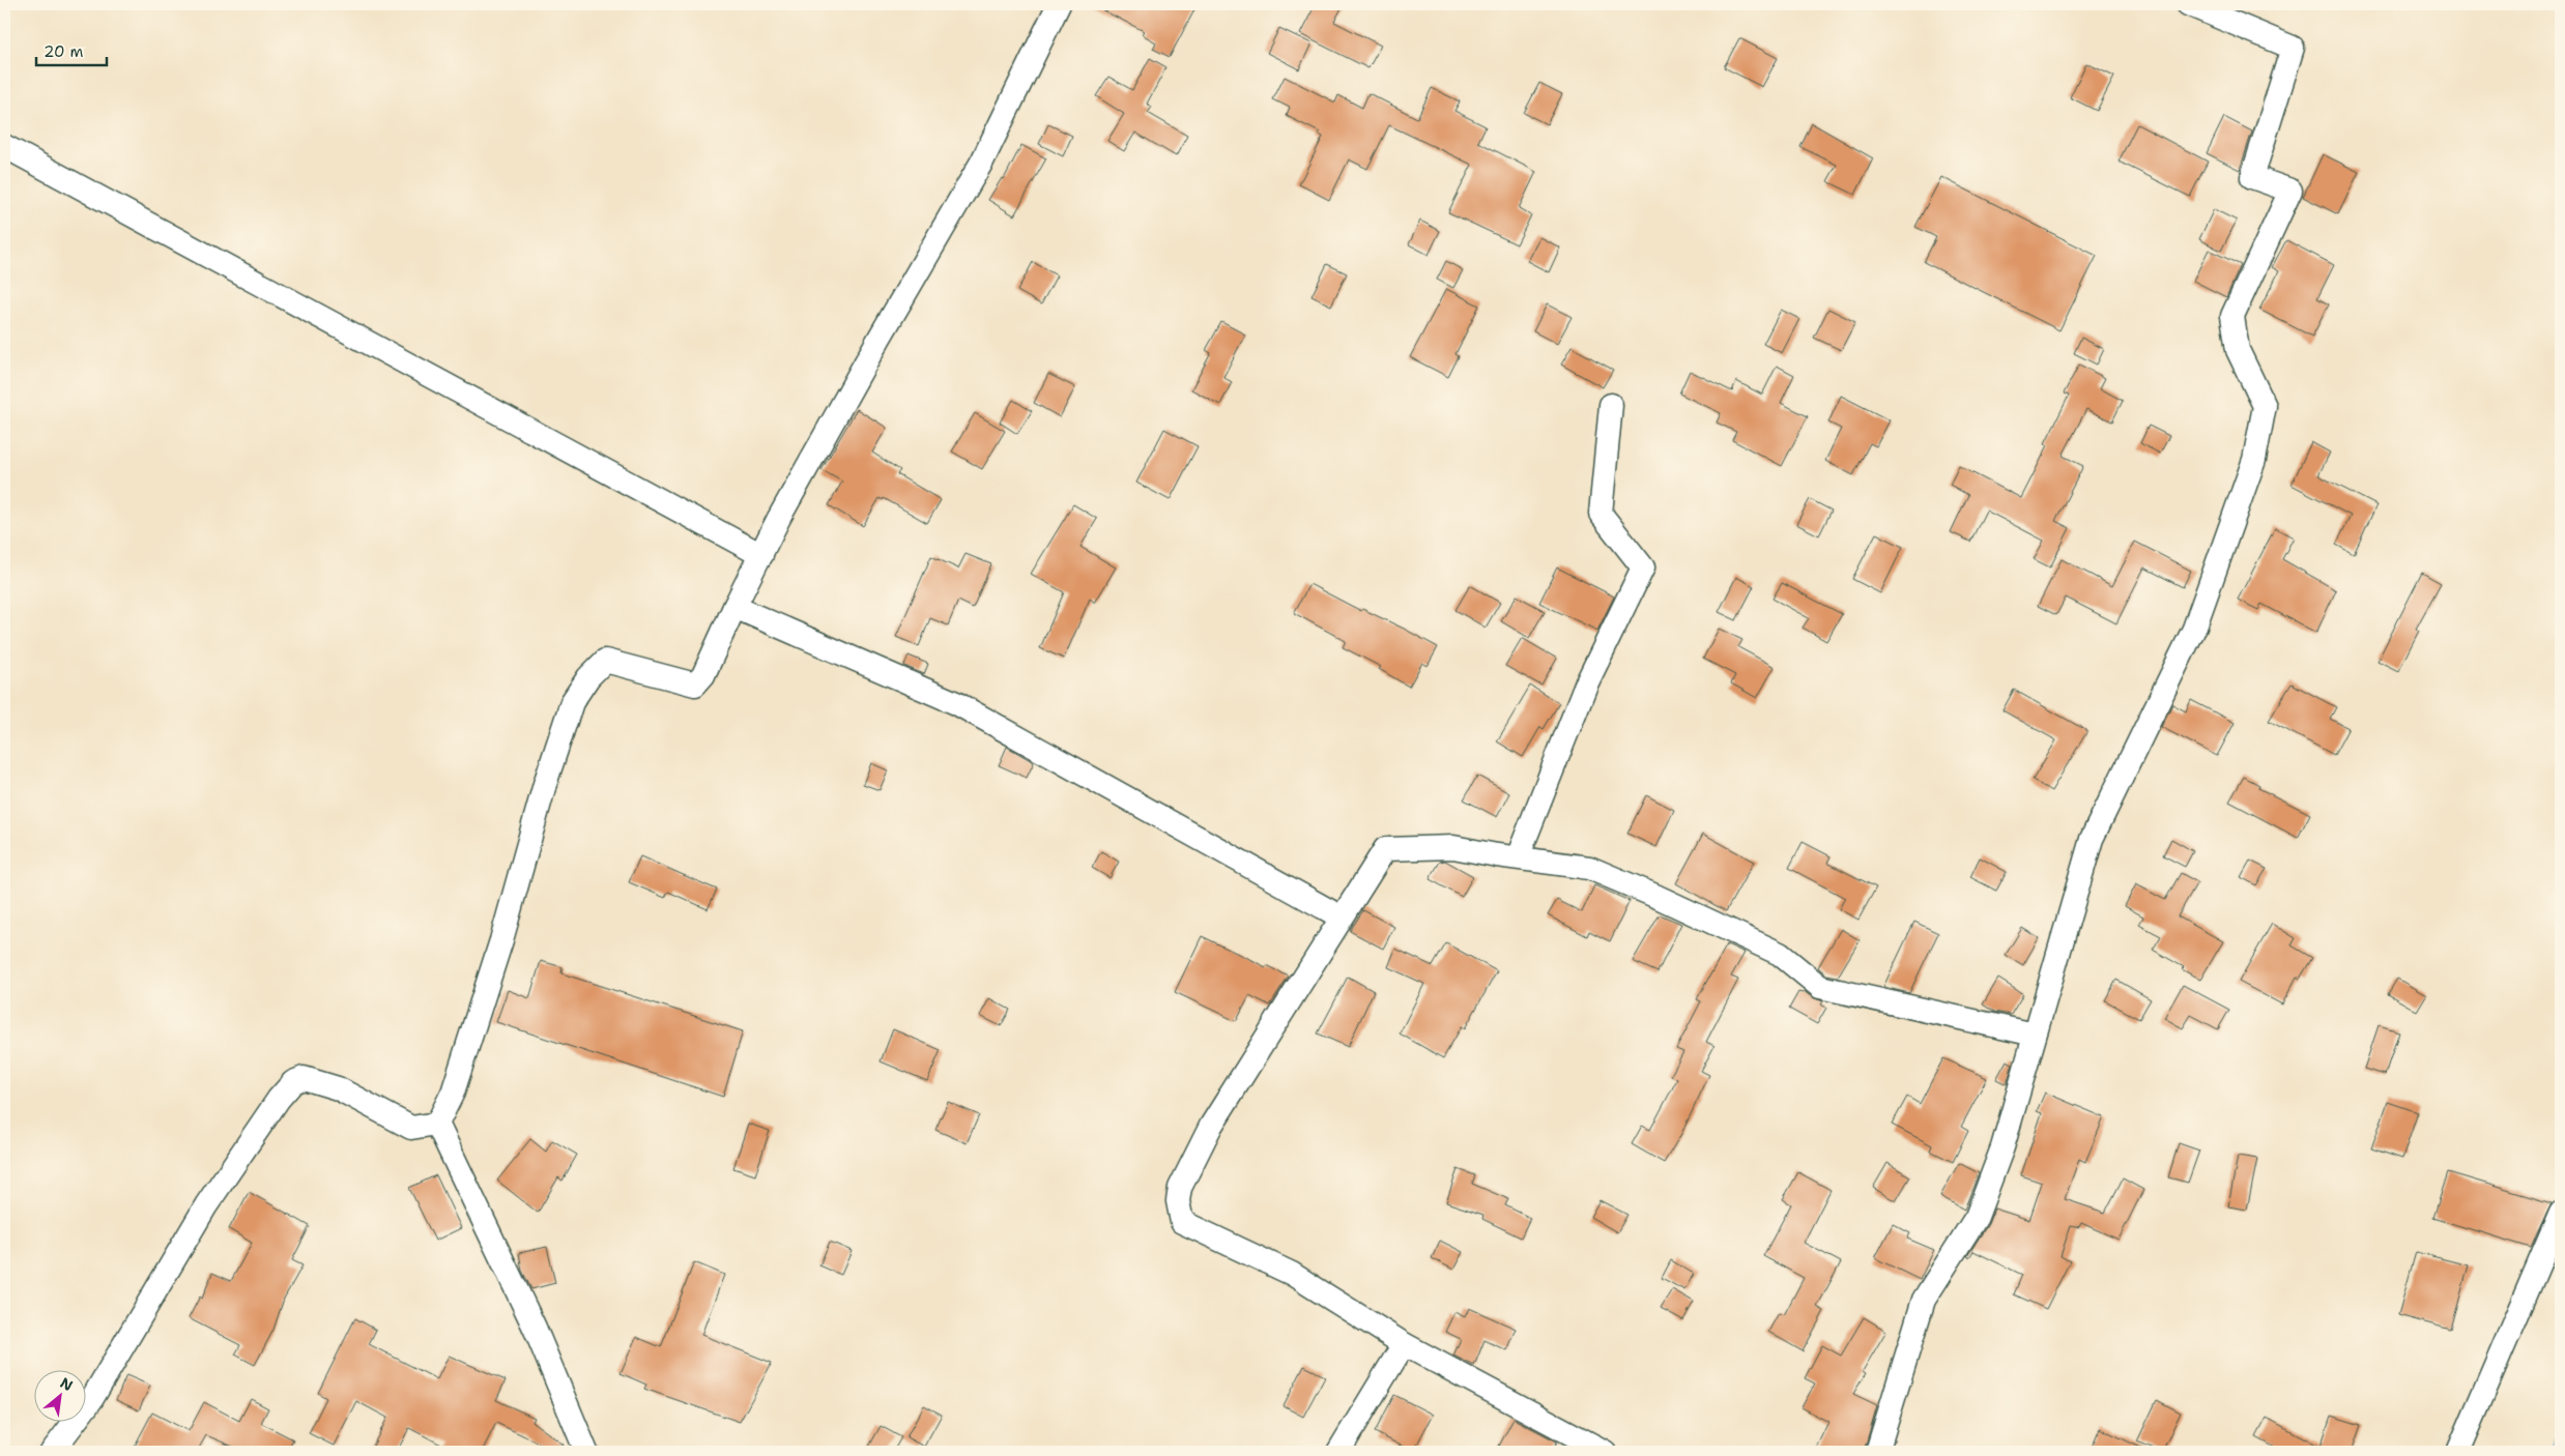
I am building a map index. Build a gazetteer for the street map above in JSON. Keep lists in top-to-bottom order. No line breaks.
{"scale_bar":"20 m","north":"top right"}
